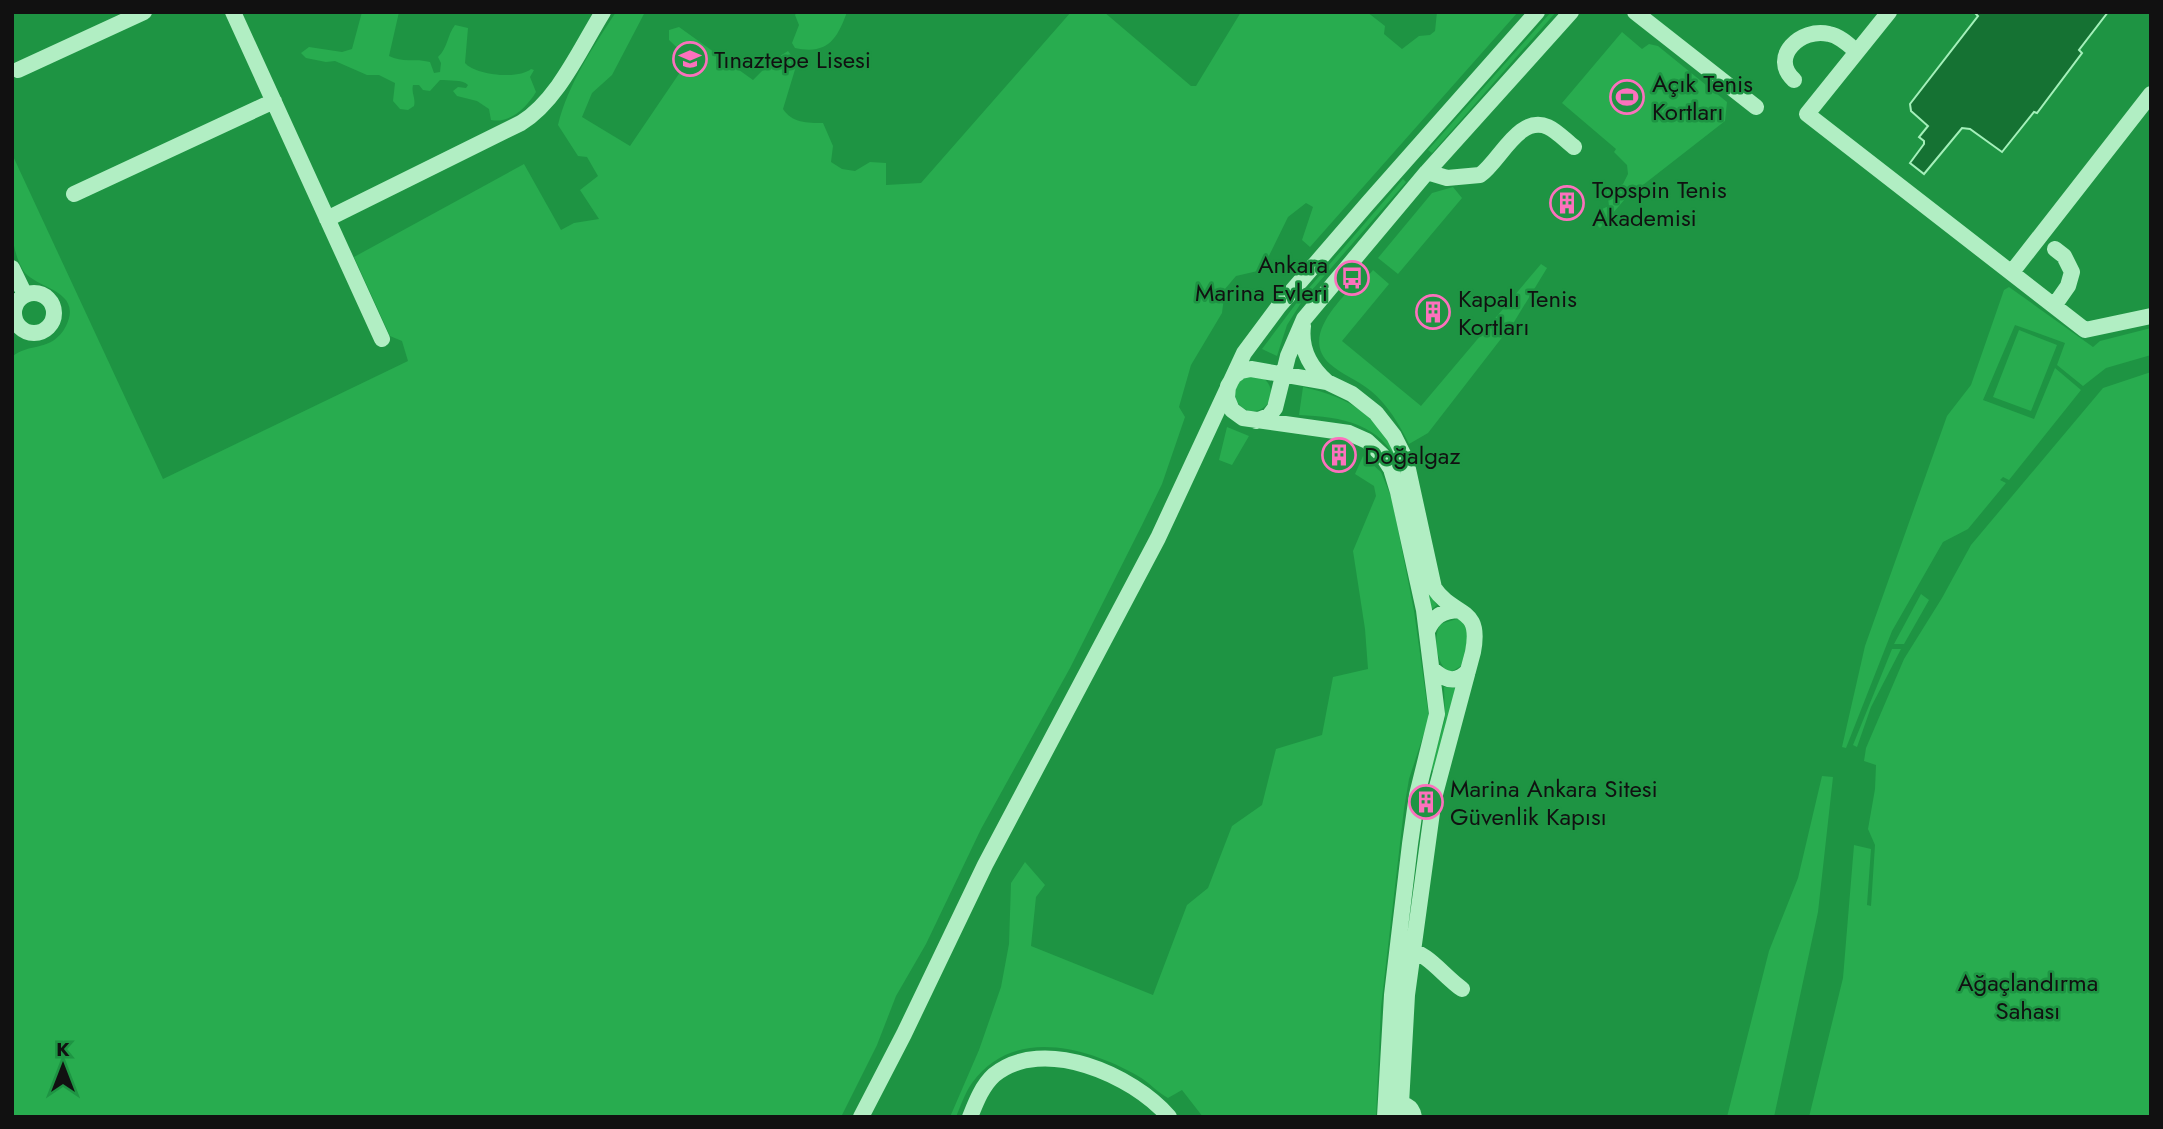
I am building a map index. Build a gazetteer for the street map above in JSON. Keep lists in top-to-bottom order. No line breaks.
{"parks":["Ağaçlandırma Sahası"],"places":{"school or university":["Tınaztepe Lisesi"],"sports":["Açık Tenis Kortları"],"building":["Topspin Tenis Akademisi","Kapalı Tenis Kortları","Doğalgaz","Marina Ankara Sitesi Güvenlik Kapısı"],"bus stop":["Ankara Marina Evleri"]},"north":"top"}
